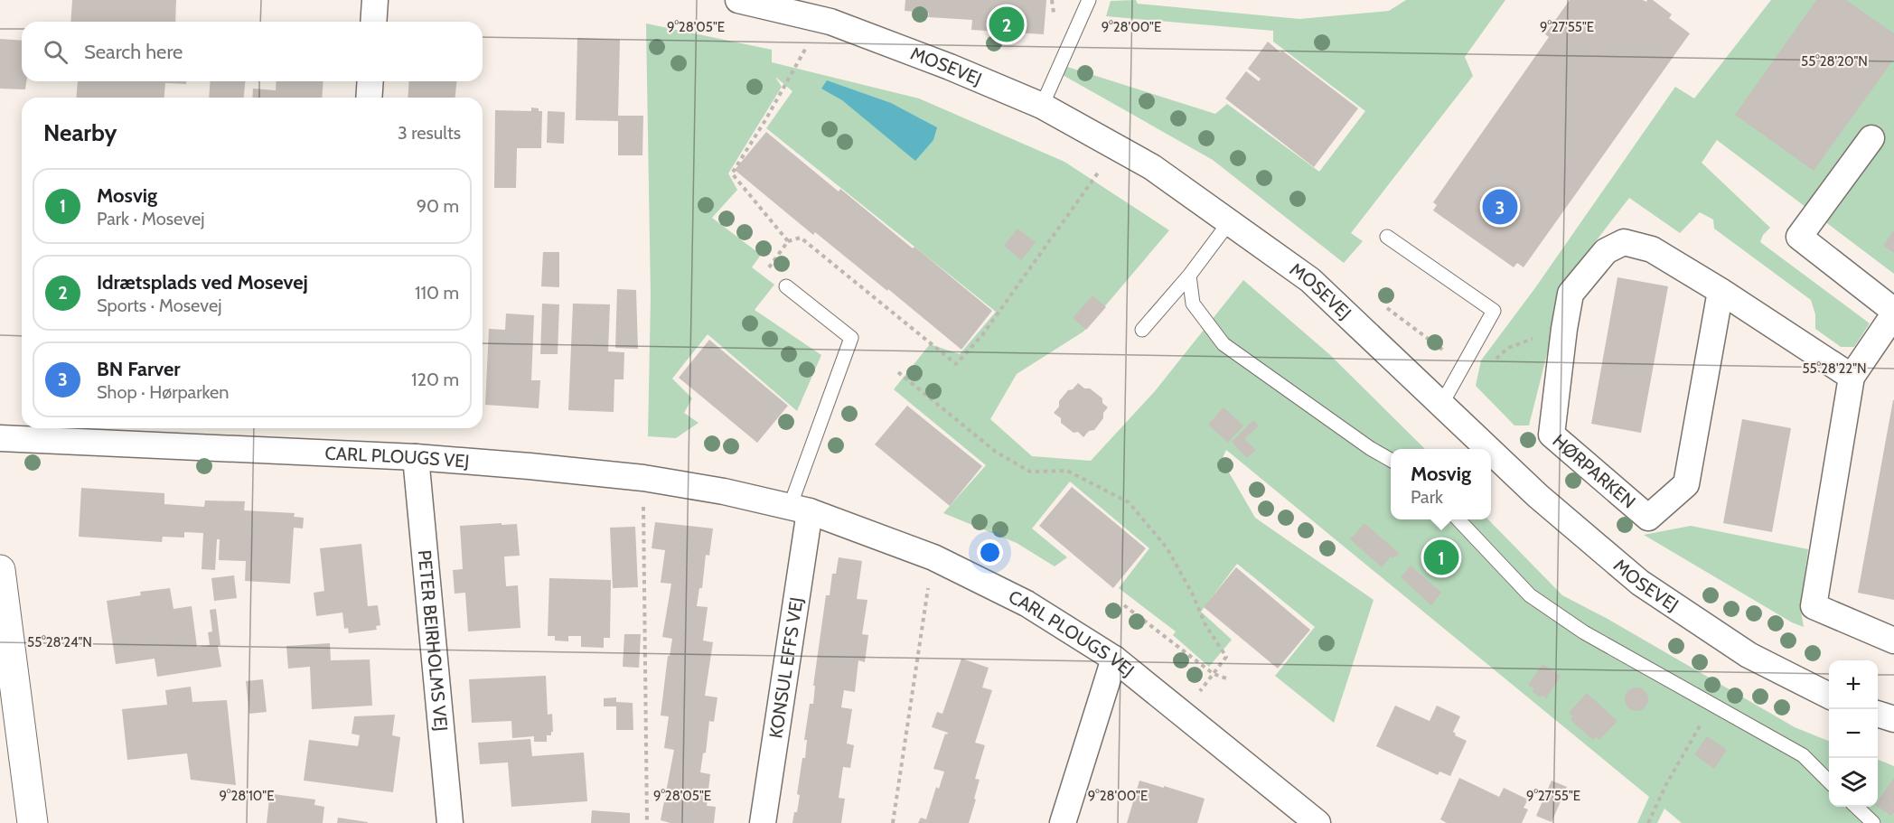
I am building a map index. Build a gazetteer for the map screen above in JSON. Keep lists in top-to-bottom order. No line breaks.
{"streets":{"street":["MOSEVEJ","CARL PLOUGS VEJ","HØRPARKEN","PETER BEIRHOLMS VEJ","KONSUL EFFS VEJ"]},"crossings":[["CARL PLOUGS VEJ","PETER BEIRHOLMS VEJ"],["CARL PLOUGS VEJ","KONSUL EFFS VEJ"]],"page":{"pins":["2","3","1"],"search":"Search here","heading":["Nearby","3 results"],"list":[{"mark":"1","name":"Mosvig","note":"Park · Mosevej","value":"90 m"},{"mark":"2","name":"Idrætsplads ved Mosevej","note":"Sports · Mosevej","value":"110 m"},{"mark":"3","name":"BN Farver","note":"Shop · Hørparken","value":"120 m"}],"popup":["Mosvig","Park"],"map_buttons":["+","−"]},"coordinates":["9°28'05\"E","9°28'00\"E","9°27'55\"E","55°28'20\"N","55°28'22\"N","55°28'24\"N","9°28'10\"E"]}
